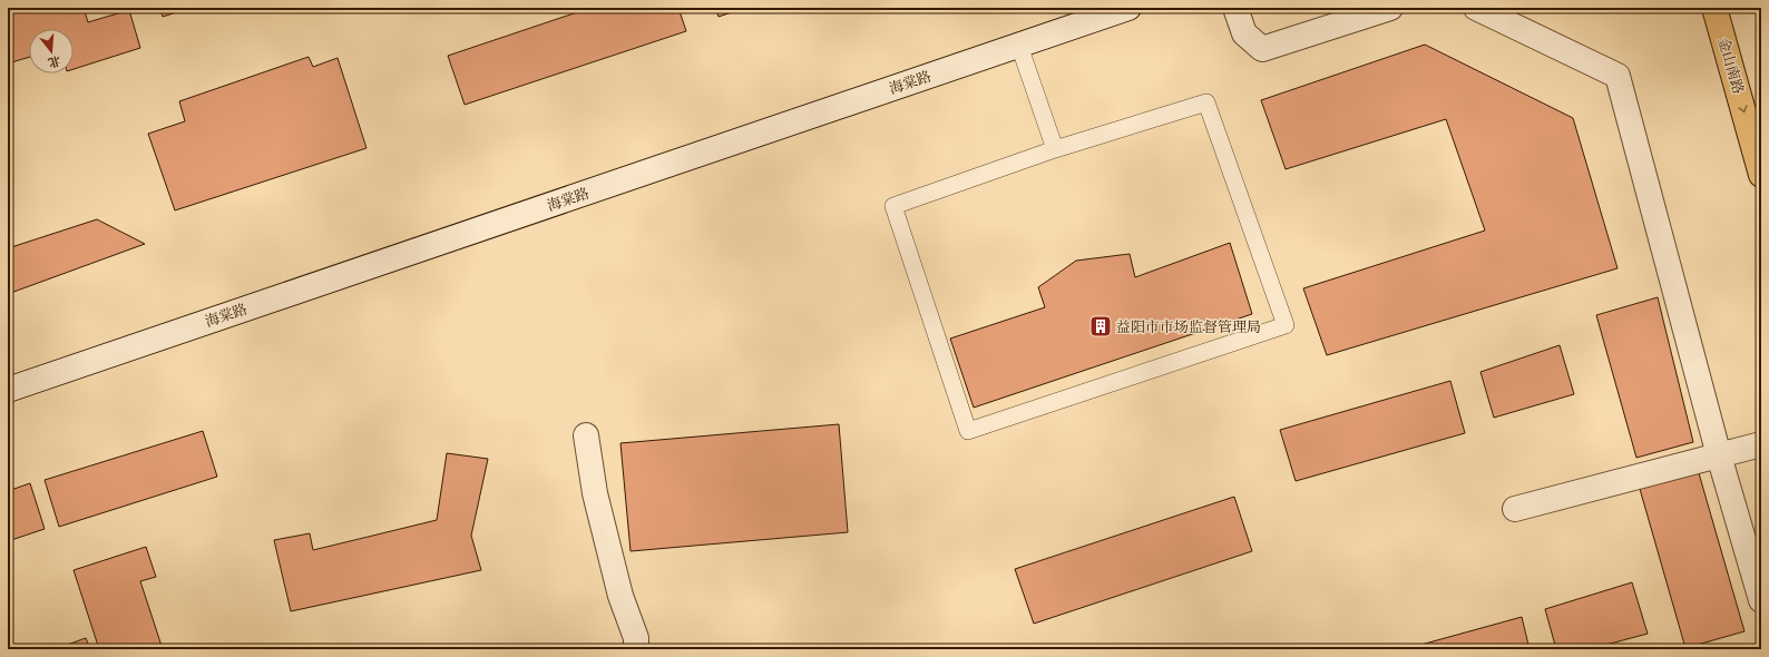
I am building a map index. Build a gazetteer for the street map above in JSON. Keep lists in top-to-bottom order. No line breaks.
{"streets":{"highway":["金山南路"],"street":["海棠路"]},"one_way":["金山南路"],"places":{"building":["益阳市市场监督管理局"]},"north":"bottom"}
